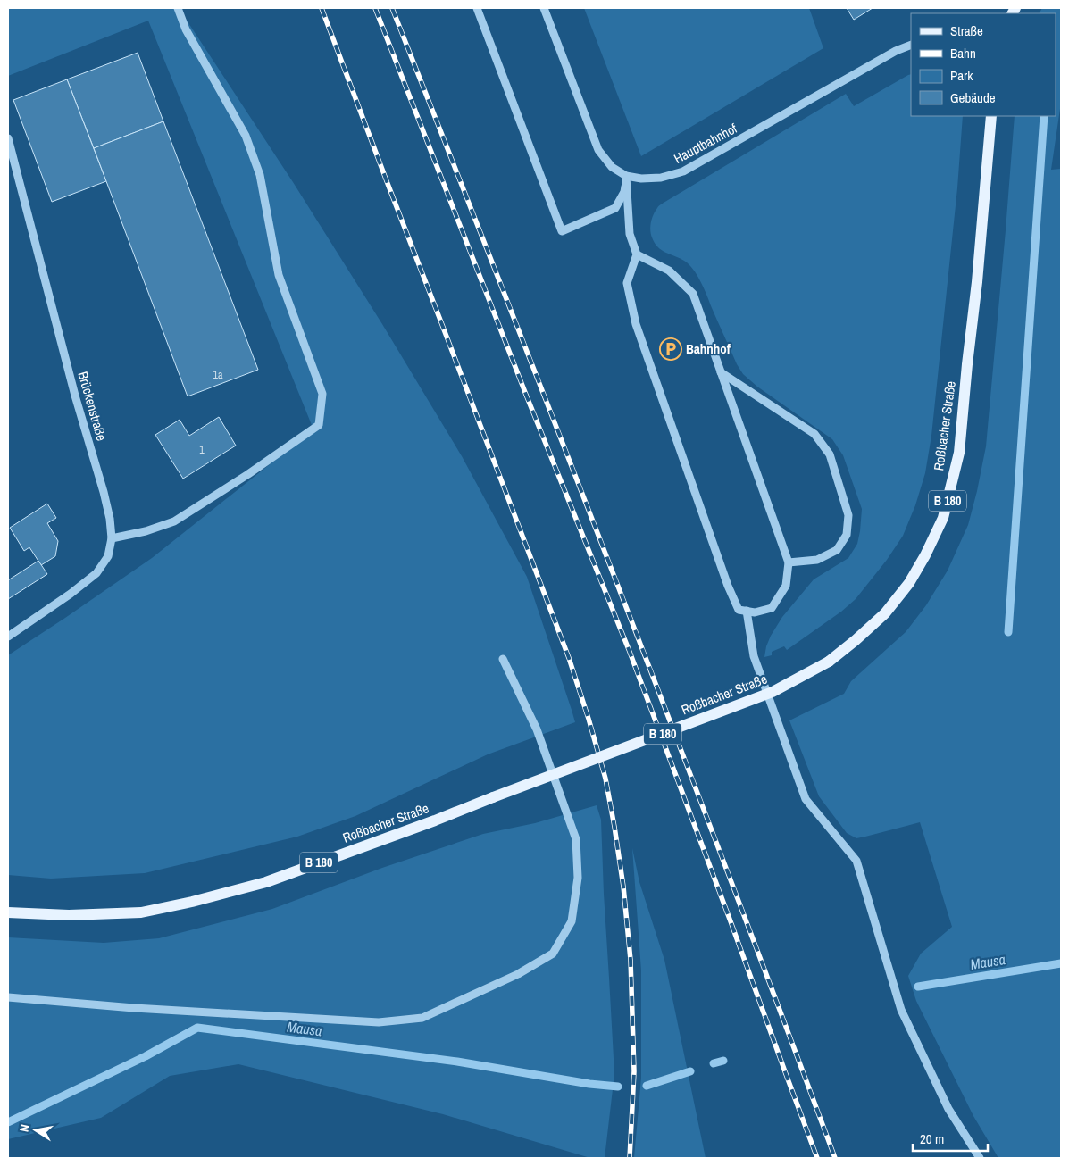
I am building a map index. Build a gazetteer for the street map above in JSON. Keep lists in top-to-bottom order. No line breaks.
{"streets":{"main road":["Roßbacher Straße","B 180"],"street":["Hauptbahnhof","Brückenstraße"]},"water":["Mausa"],"places":{"parking":["Bahnhof"]},"house_numbers":["1a","1"],"legend":["Straße","Bahn","Park","Gebäude"],"scale_bar":"20 m","north":"left"}
